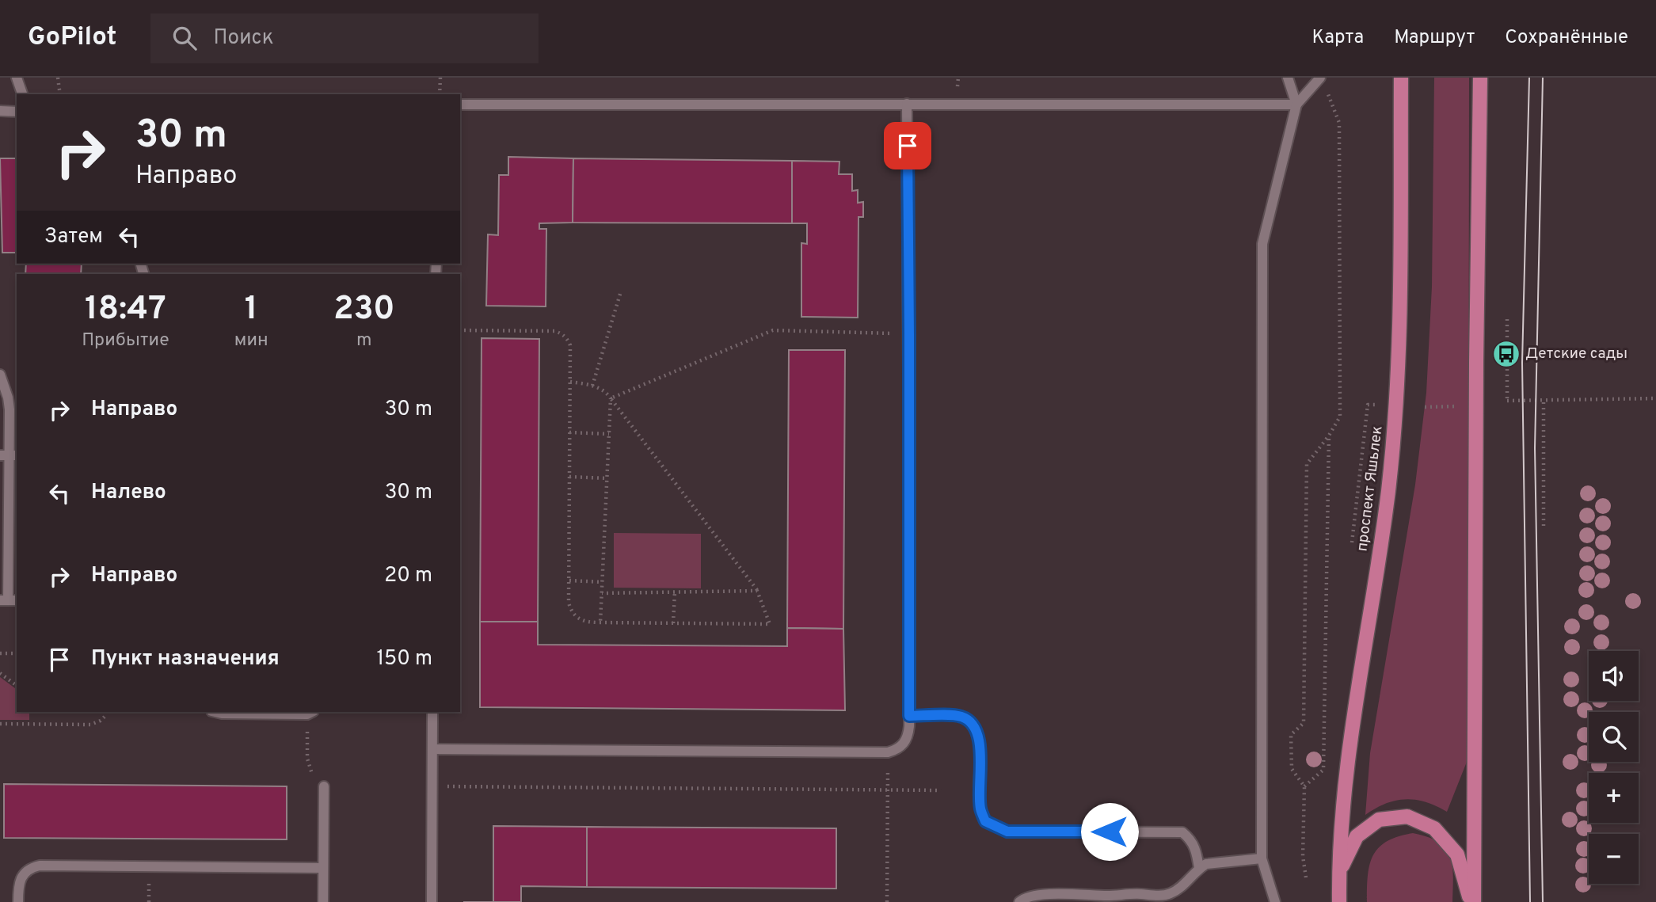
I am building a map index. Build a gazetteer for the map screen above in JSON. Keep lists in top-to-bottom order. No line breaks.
{"streets":{"main road":["проспект Яшьлек"]},"places":{"bus stop":["Детские сады"]},"page":{"header":"GoPilot","search":"Поиск","nav":["Карта","Маршрут","Сохранённые"],"turn":["30 m","Направо"],"then":"Затем","eta":["18:47","Прибытие","1","мин","230","m"],"list":[{"name":"Направо","value":"30 m"},{"name":"Налево","value":"30 m"},{"name":"Направо","value":"20 m"},{"name":"Пункт назначения","value":"150 m"}],"map_buttons":["+","−"]}}
